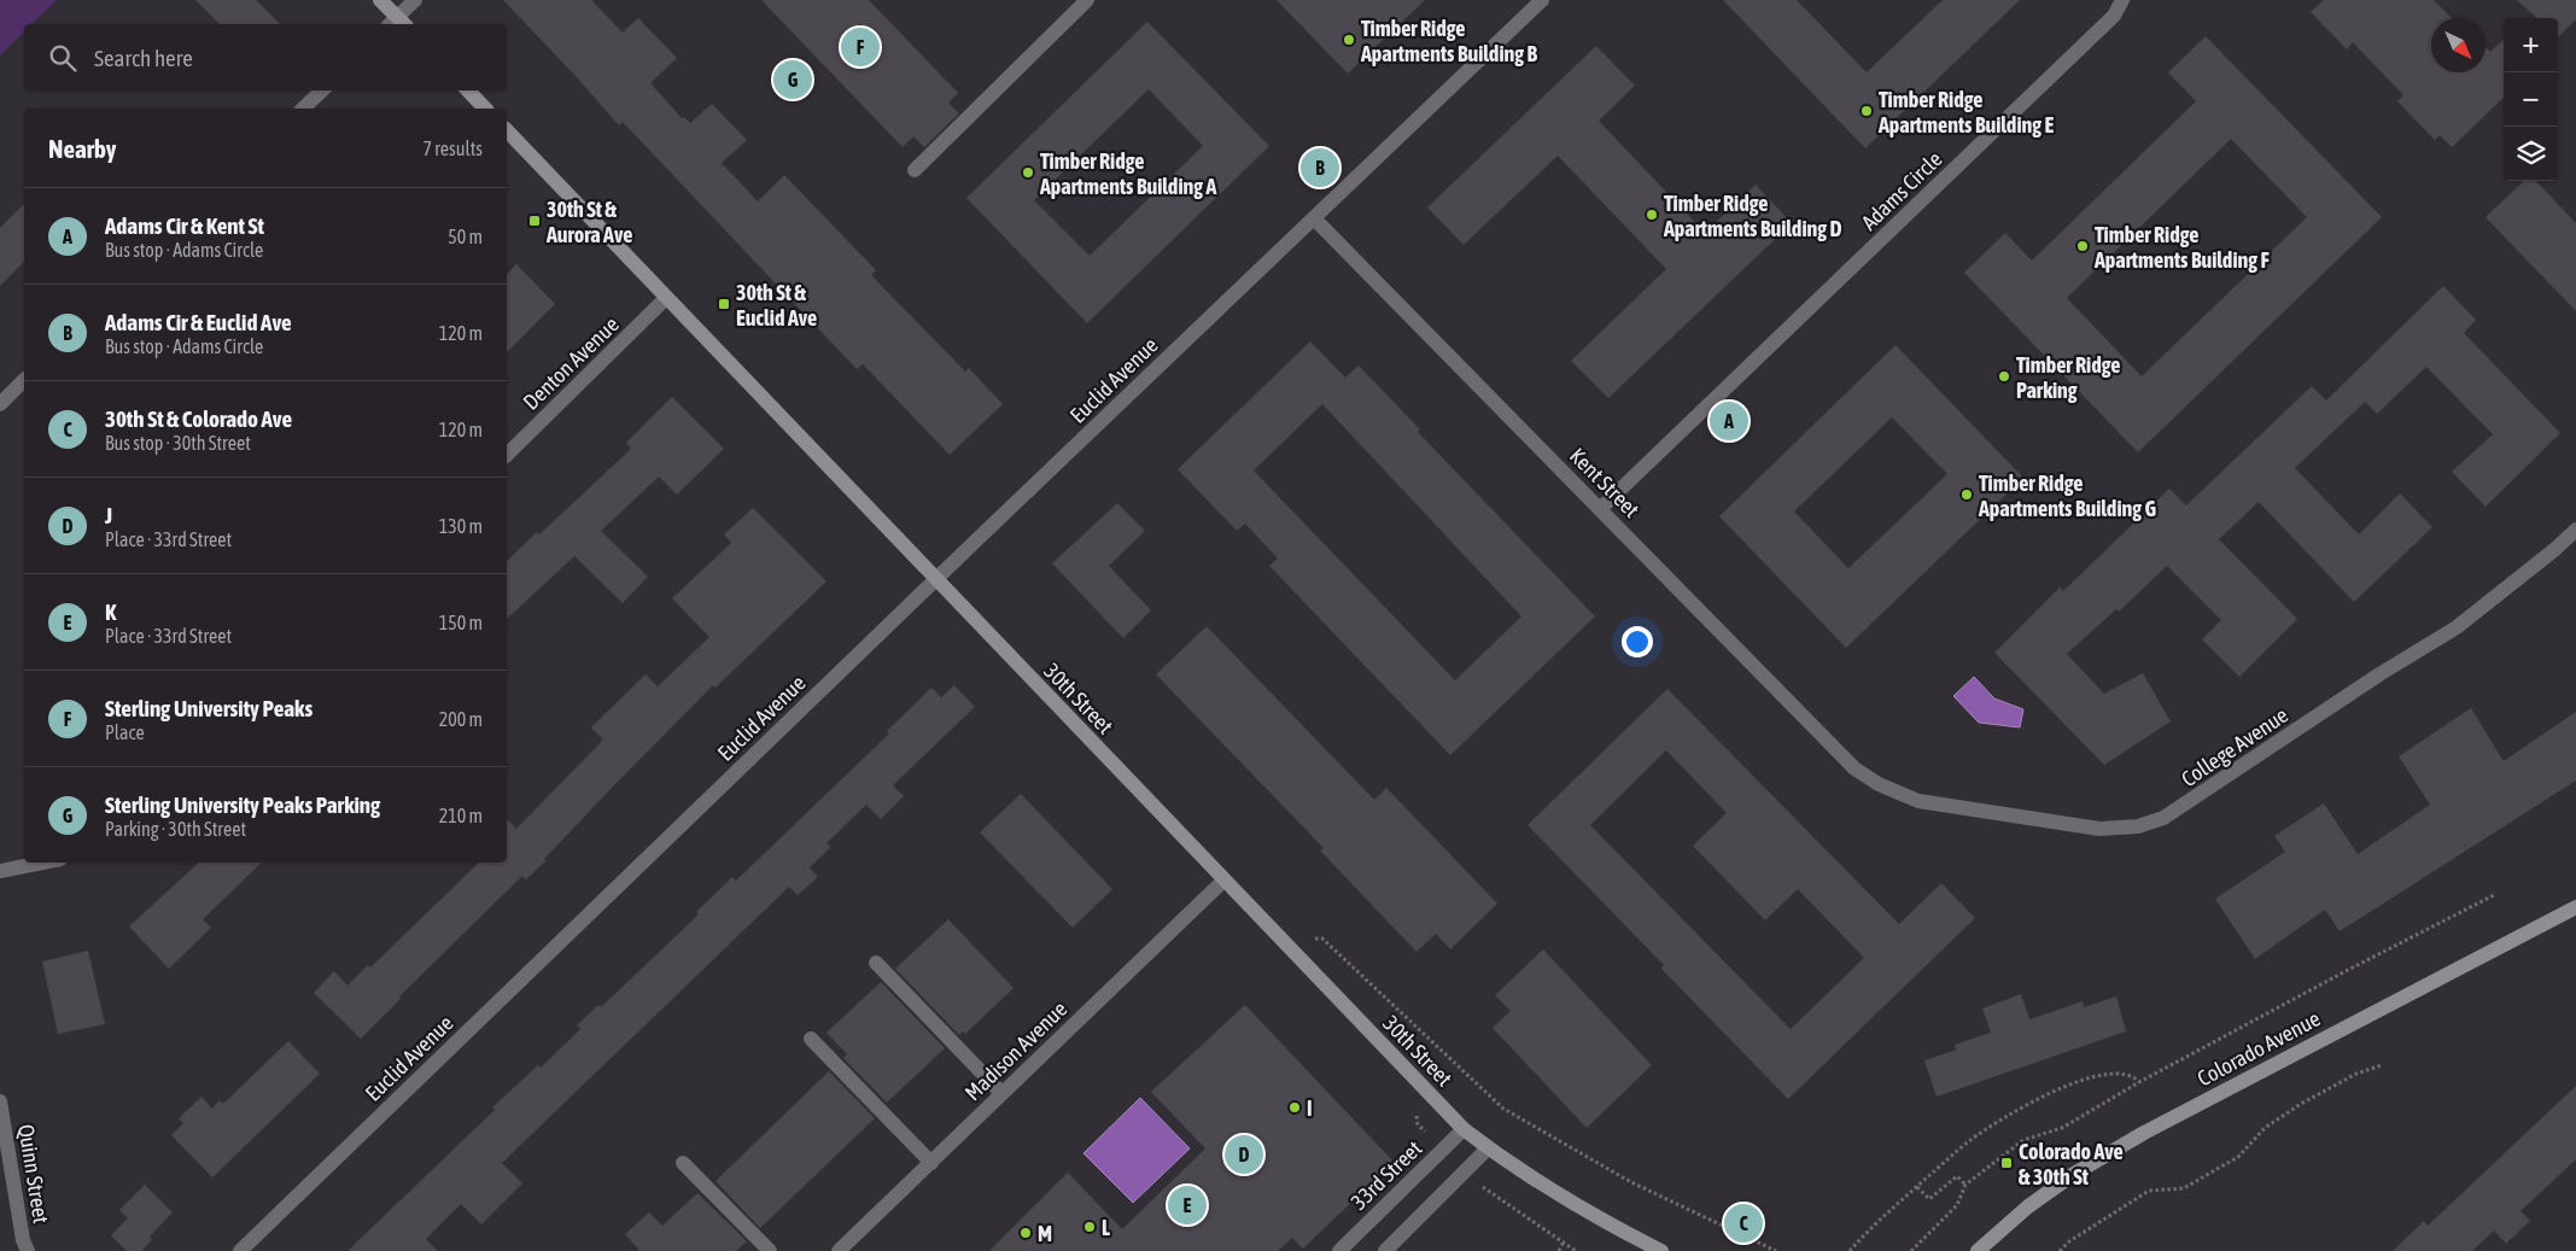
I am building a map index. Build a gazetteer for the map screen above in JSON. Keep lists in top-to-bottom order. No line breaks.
{"streets":{"main road":["30th Street","Colorado Avenue"],"street":["Adams Circle","Denton Avenue","Euclid Avenue","Kent Street","College Avenue","Madison Avenue","Quinn Street","33rd Street"]},"crossings":[["Adams Circle","Kent Street"],["Denton Avenue","30th Street"],["Euclid Avenue","Kent Street"],["Euclid Avenue","30th Street"],["Kent Street","College Avenue"],["30th Street","Madison Avenue"],["30th Street","33rd Street"]],"places":{"other":["Timber Ridge Apartments Building B","Timber Ridge Apartments Building E","Timber Ridge Apartments Building A","Timber Ridge Apartments Building D","Timber Ridge Apartments Building F","Timber Ridge Parking","Timber Ridge Apartments Building G","I","L","M"],"transit":["30th St & Aurora Ave","30th St & Euclid Ave","Colorado Ave & 30th St"]},"north":"bottom right","page":{"map_buttons":["+","−"],"search":"Search here","pins":["F","G","B","A","D","E","C"],"heading":["Nearby","7 results"],"list":[{"mark":"A","name":"Adams Cir & Kent St","note":"Bus stop · Adams Circle","value":"50 m"},{"mark":"B","name":"Adams Cir & Euclid Ave","note":"Bus stop · Adams Circle","value":"120 m"},{"mark":"C","name":"30th St & Colorado Ave","note":"Bus stop · 30th Street","value":"120 m"},{"mark":"D","name":"J","note":"Place · 33rd Street","value":"130 m"},{"mark":"E","name":"K","note":"Place · 33rd Street","value":"150 m"},{"mark":"F","name":"Sterling University Peaks","note":"Place","value":"200 m"},{"mark":"G","name":"Sterling University Peaks Parking","note":"Parking · 30th Street","value":"210 m"}]}}
